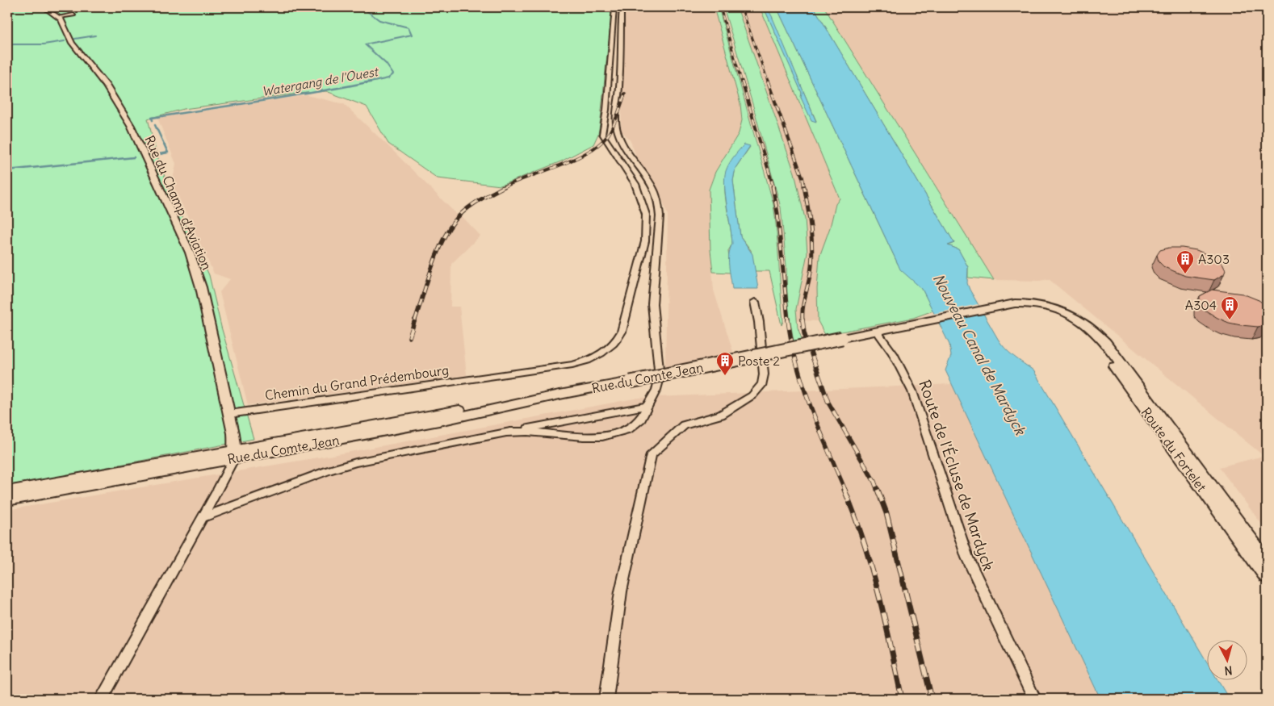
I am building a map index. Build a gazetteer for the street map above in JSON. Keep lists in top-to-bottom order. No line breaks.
{"streets":{"main road":["Rue du Comte Jean","Route du Fortelet"],"street":["Rue du Champ d'Aviation","Chemin du Grand Prédembourg","Route de l'Écluse de Mardyck"]},"crossings":[["Rue du Champ d'Aviation","Rue du Comte Jean"],["Rue du Champ d'Aviation","Chemin du Grand Prédembourg"],["Rue du Comte Jean","Route du Fortelet"],["Rue du Comte Jean","Route de l'Écluse de Mardyck"],["Route du Fortelet","Route de l'Écluse de Mardyck"]],"water":["Watergang de l'Ouest","Nouveau Canal de Mardyck"],"places":{"building":["A303","A304","Poste 2"]},"north":"bottom"}
